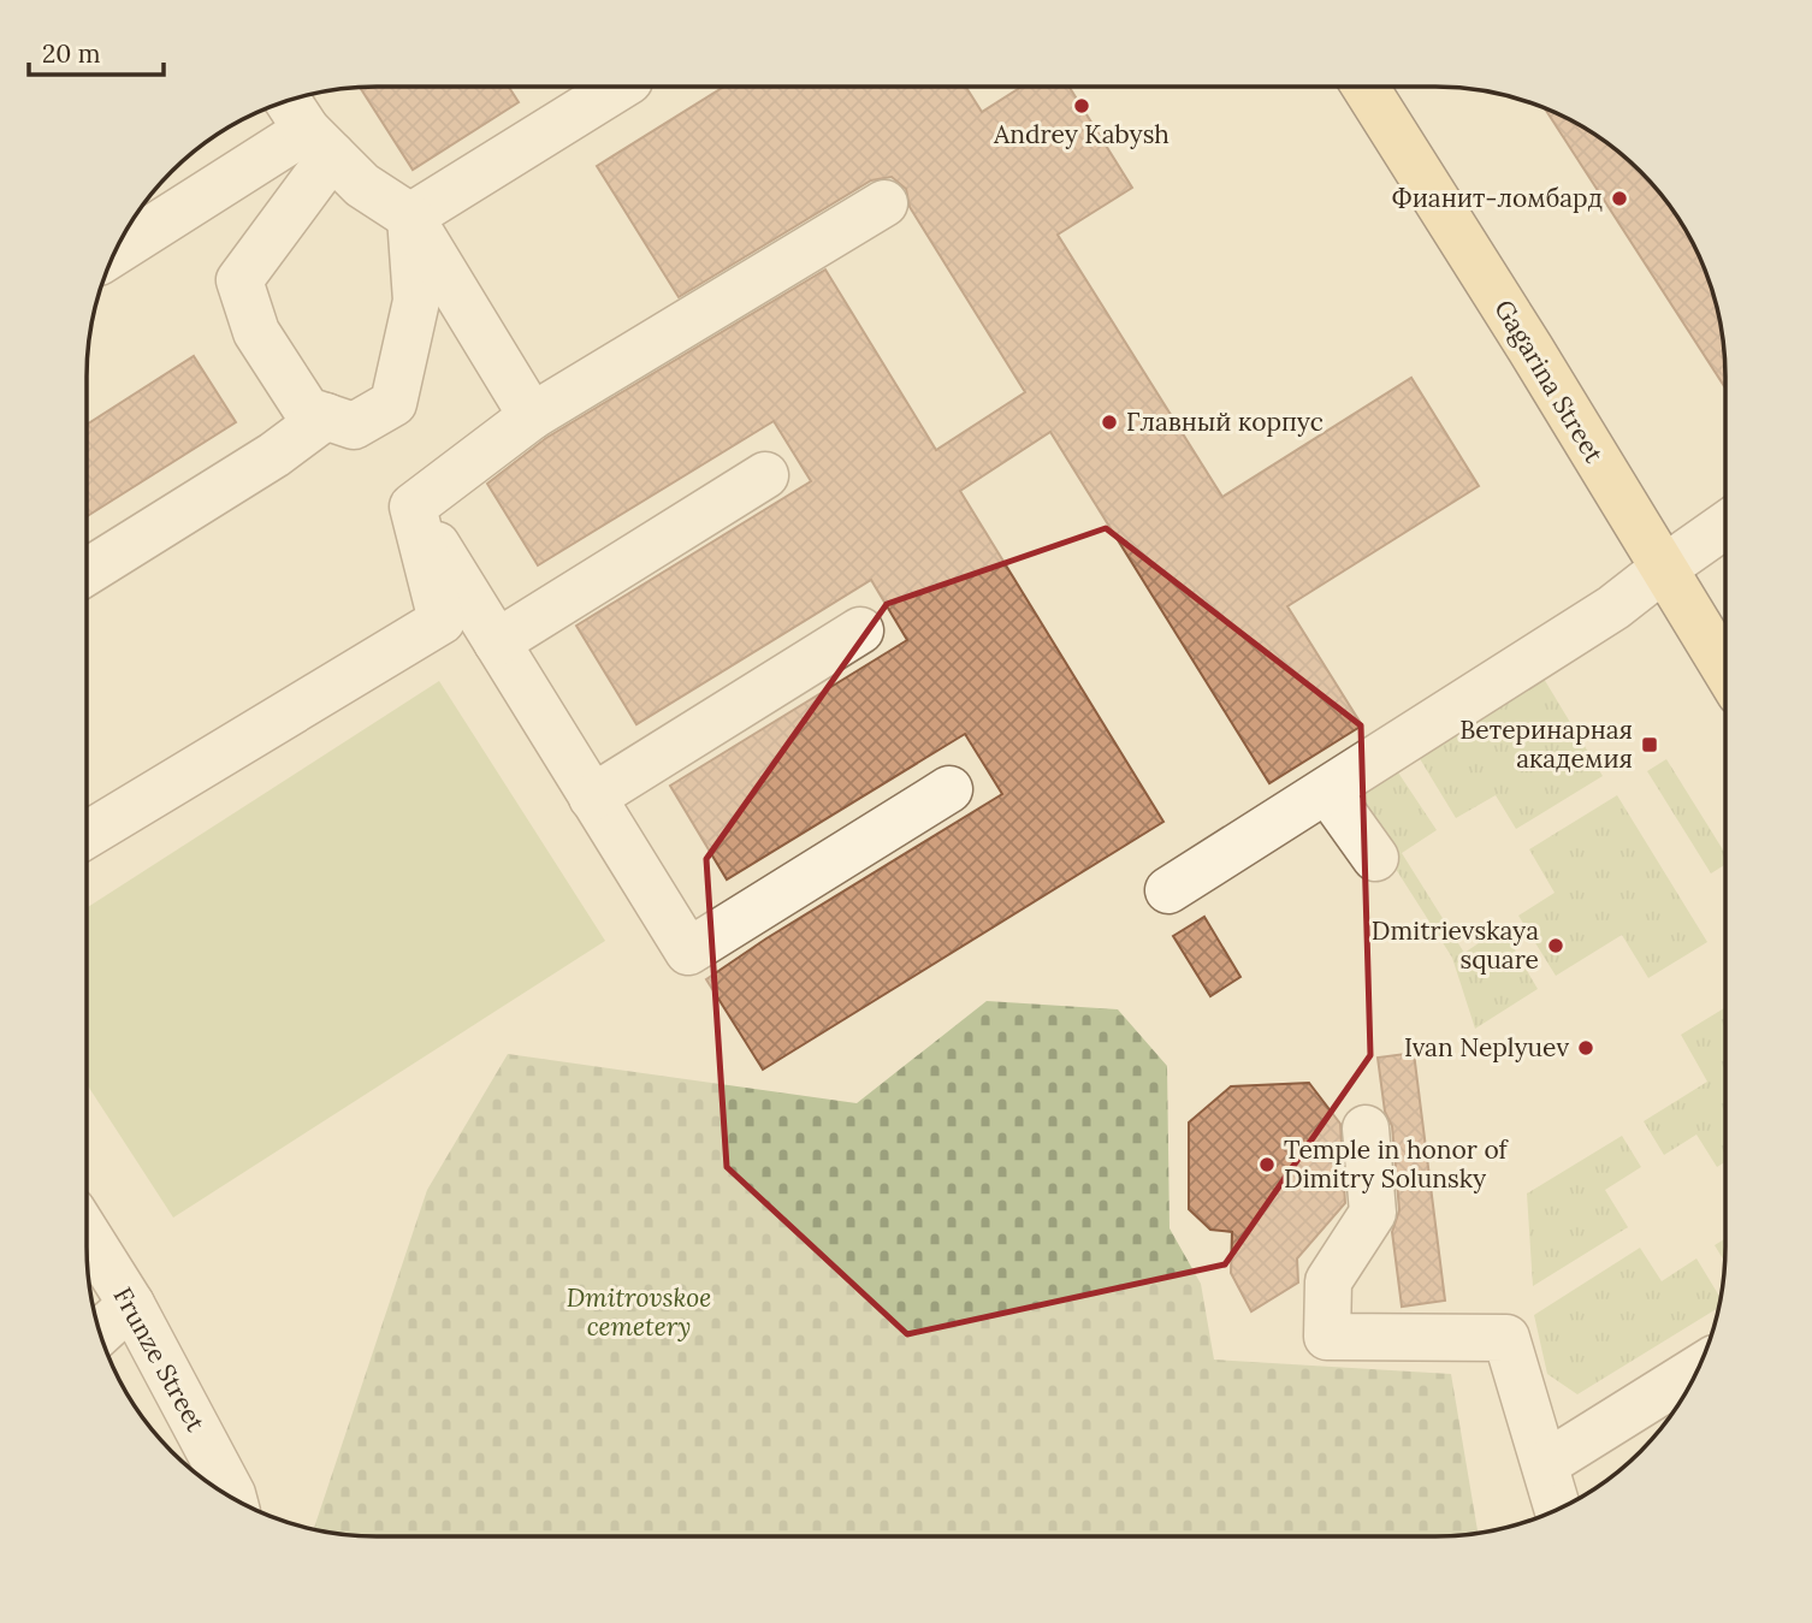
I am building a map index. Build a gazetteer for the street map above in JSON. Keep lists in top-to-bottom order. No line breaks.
{"streets":{"main road":["Gagarina Street"],"street":["Frunze Street"]},"parks":["Dmitrovskoe cemetery"],"places":{"other":["Andrey Kabysh","Фианит-ломбард","Главный корпус","Dmitrievskaya square","Ivan Neplyuev","Temple in honor of Dimitry Solunsky"],"transit":["Ветеринарная академия"]},"scale_bar":"20 m"}
